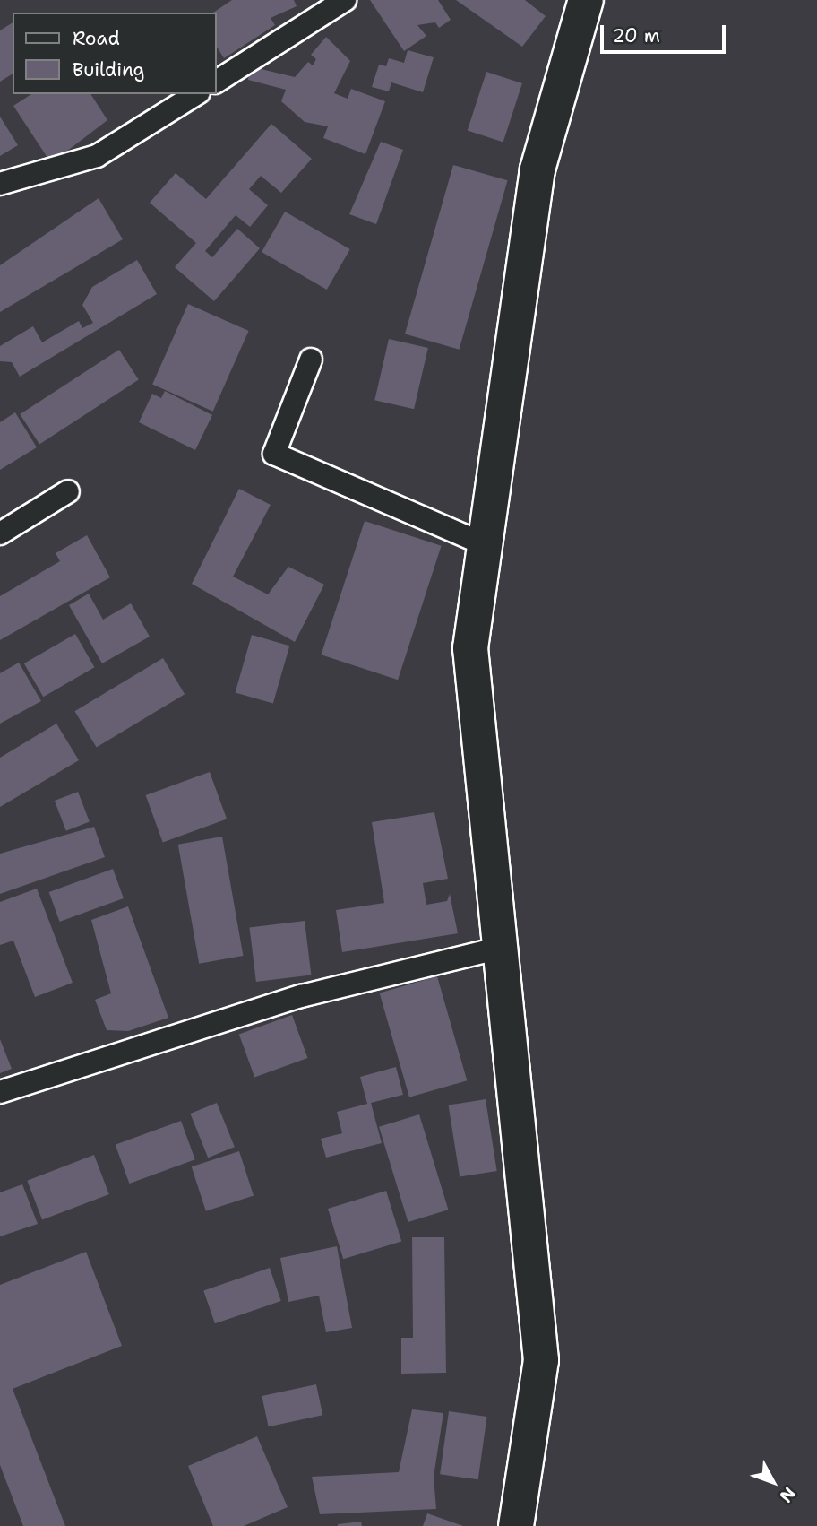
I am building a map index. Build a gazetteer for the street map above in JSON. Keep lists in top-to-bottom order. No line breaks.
{"legend":["Road","Building"],"scale_bar":"20 m","north":"bottom right"}
